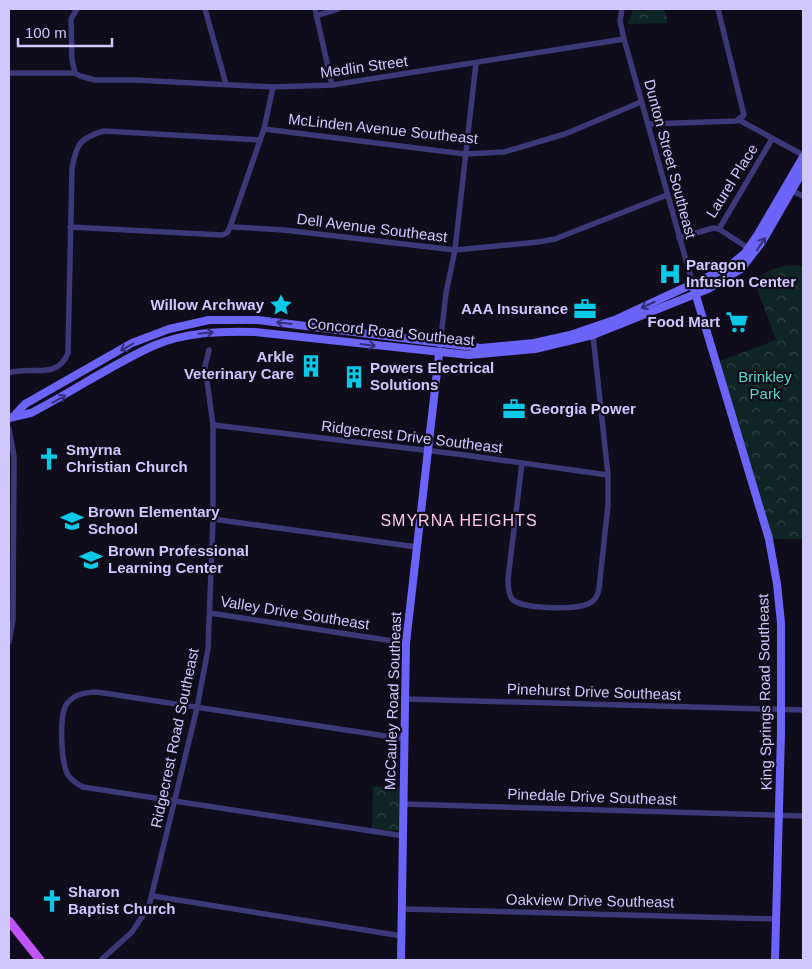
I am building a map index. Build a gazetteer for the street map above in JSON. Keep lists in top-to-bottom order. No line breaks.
{"streets":{"main road":["Concord Road Southeast","King Springs Road Southeast","McCauley Road Southeast"],"street":["Medlin Street","McLinden Avenue Southeast","Dunton Street Southeast","Laurel Place","Dell Avenue Southeast","Ridgecrest Drive Southeast","Valley Drive Southeast","Pinehurst Drive Southeast","Ridgecrest Road Southeast","Pinedale Drive Southeast","Oakview Drive Southeast"]},"crossings":[["Medlin Street","Dunton Street Southeast"],["McLinden Avenue Southeast","Dunton Street Southeast"],["Dunton Street Southeast","Laurel Place"],["Dunton Street Southeast","Dell Avenue Southeast"],["Dunton Street Southeast","Concord Road Southeast"],["Dunton Street Southeast","King Springs Road Southeast"],["Concord Road Southeast","King Springs Road Southeast"],["Concord Road Southeast","McCauley Road Southeast"],["Ridgecrest Drive Southeast","McCauley Road Southeast"],["Ridgecrest Drive Southeast","Ridgecrest Road Southeast"],["Valley Drive Southeast","McCauley Road Southeast"],["Valley Drive Southeast","Ridgecrest Road Southeast"],["Pinehurst Drive Southeast","King Springs Road Southeast"],["Pinehurst Drive Southeast","McCauley Road Southeast"],["King Springs Road Southeast","Pinedale Drive Southeast"],["King Springs Road Southeast","Oakview Drive Southeast"],["McCauley Road Southeast","Pinedale Drive Southeast"],["McCauley Road Southeast","Oakview Drive Southeast"]],"districts":["SMYRNA HEIGHTS"],"parks":["Brinkley Park"],"places":{"hospital":["Paragon Infusion Center"],"place":["Willow Archway"],"office":["AAA Insurance","Georgia Power"],"supermarket":["Food Mart"],"building":["Arkle Veterinary Care","Powers Electrical Solutions"],"church":["Smyrna Christian Church","Sharon Baptist Church"],"school or university":["Brown Elementary School","Brown Professional Learning Center"]},"scale_bar":"100 m"}
